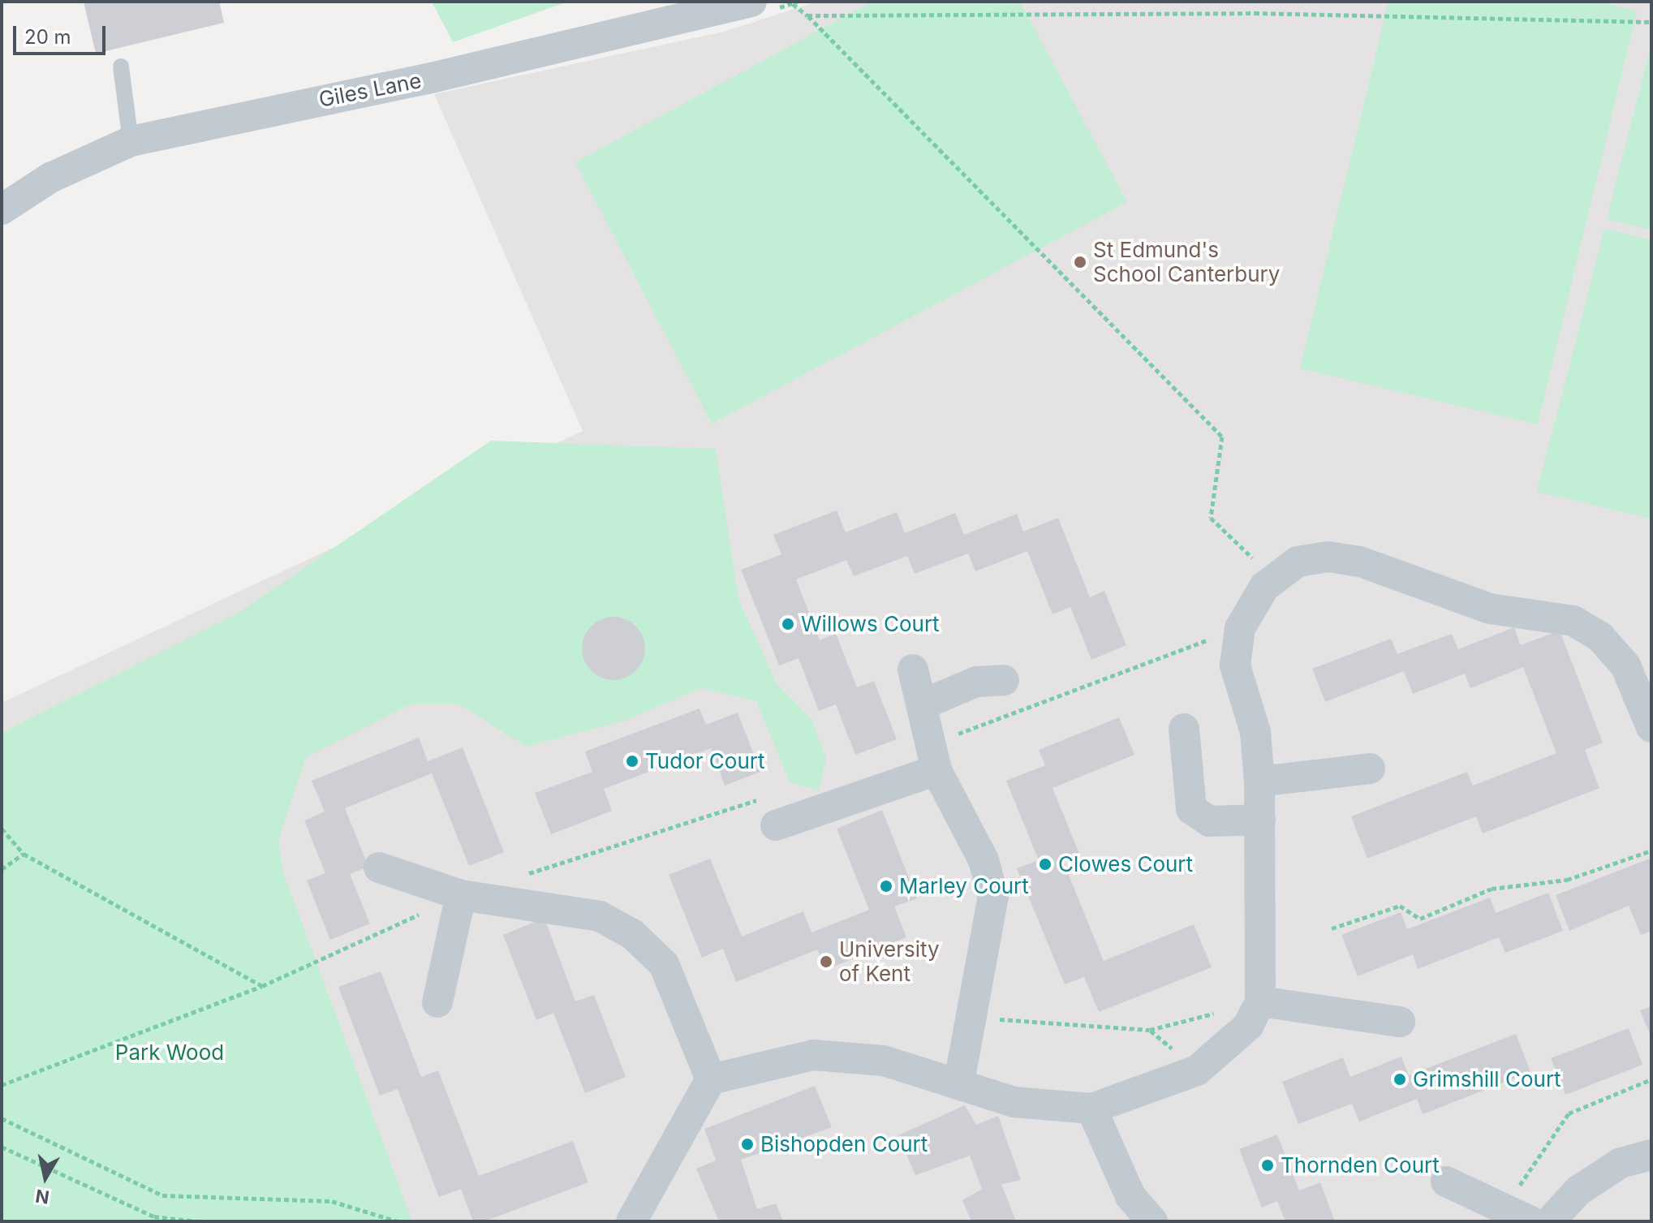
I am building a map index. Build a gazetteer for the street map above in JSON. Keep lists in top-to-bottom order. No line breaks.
{"streets":{"street":["Giles Lane"]},"parks":["Park Wood"],"places":["St Edmund's School Canterbury","Willows Court","Tudor Court","Clowes Court","Marley Court","University of Kent","Grimshill Court","Bishopden Court","Thornden Court"],"scale_bar":"20 m","north":"bottom"}
